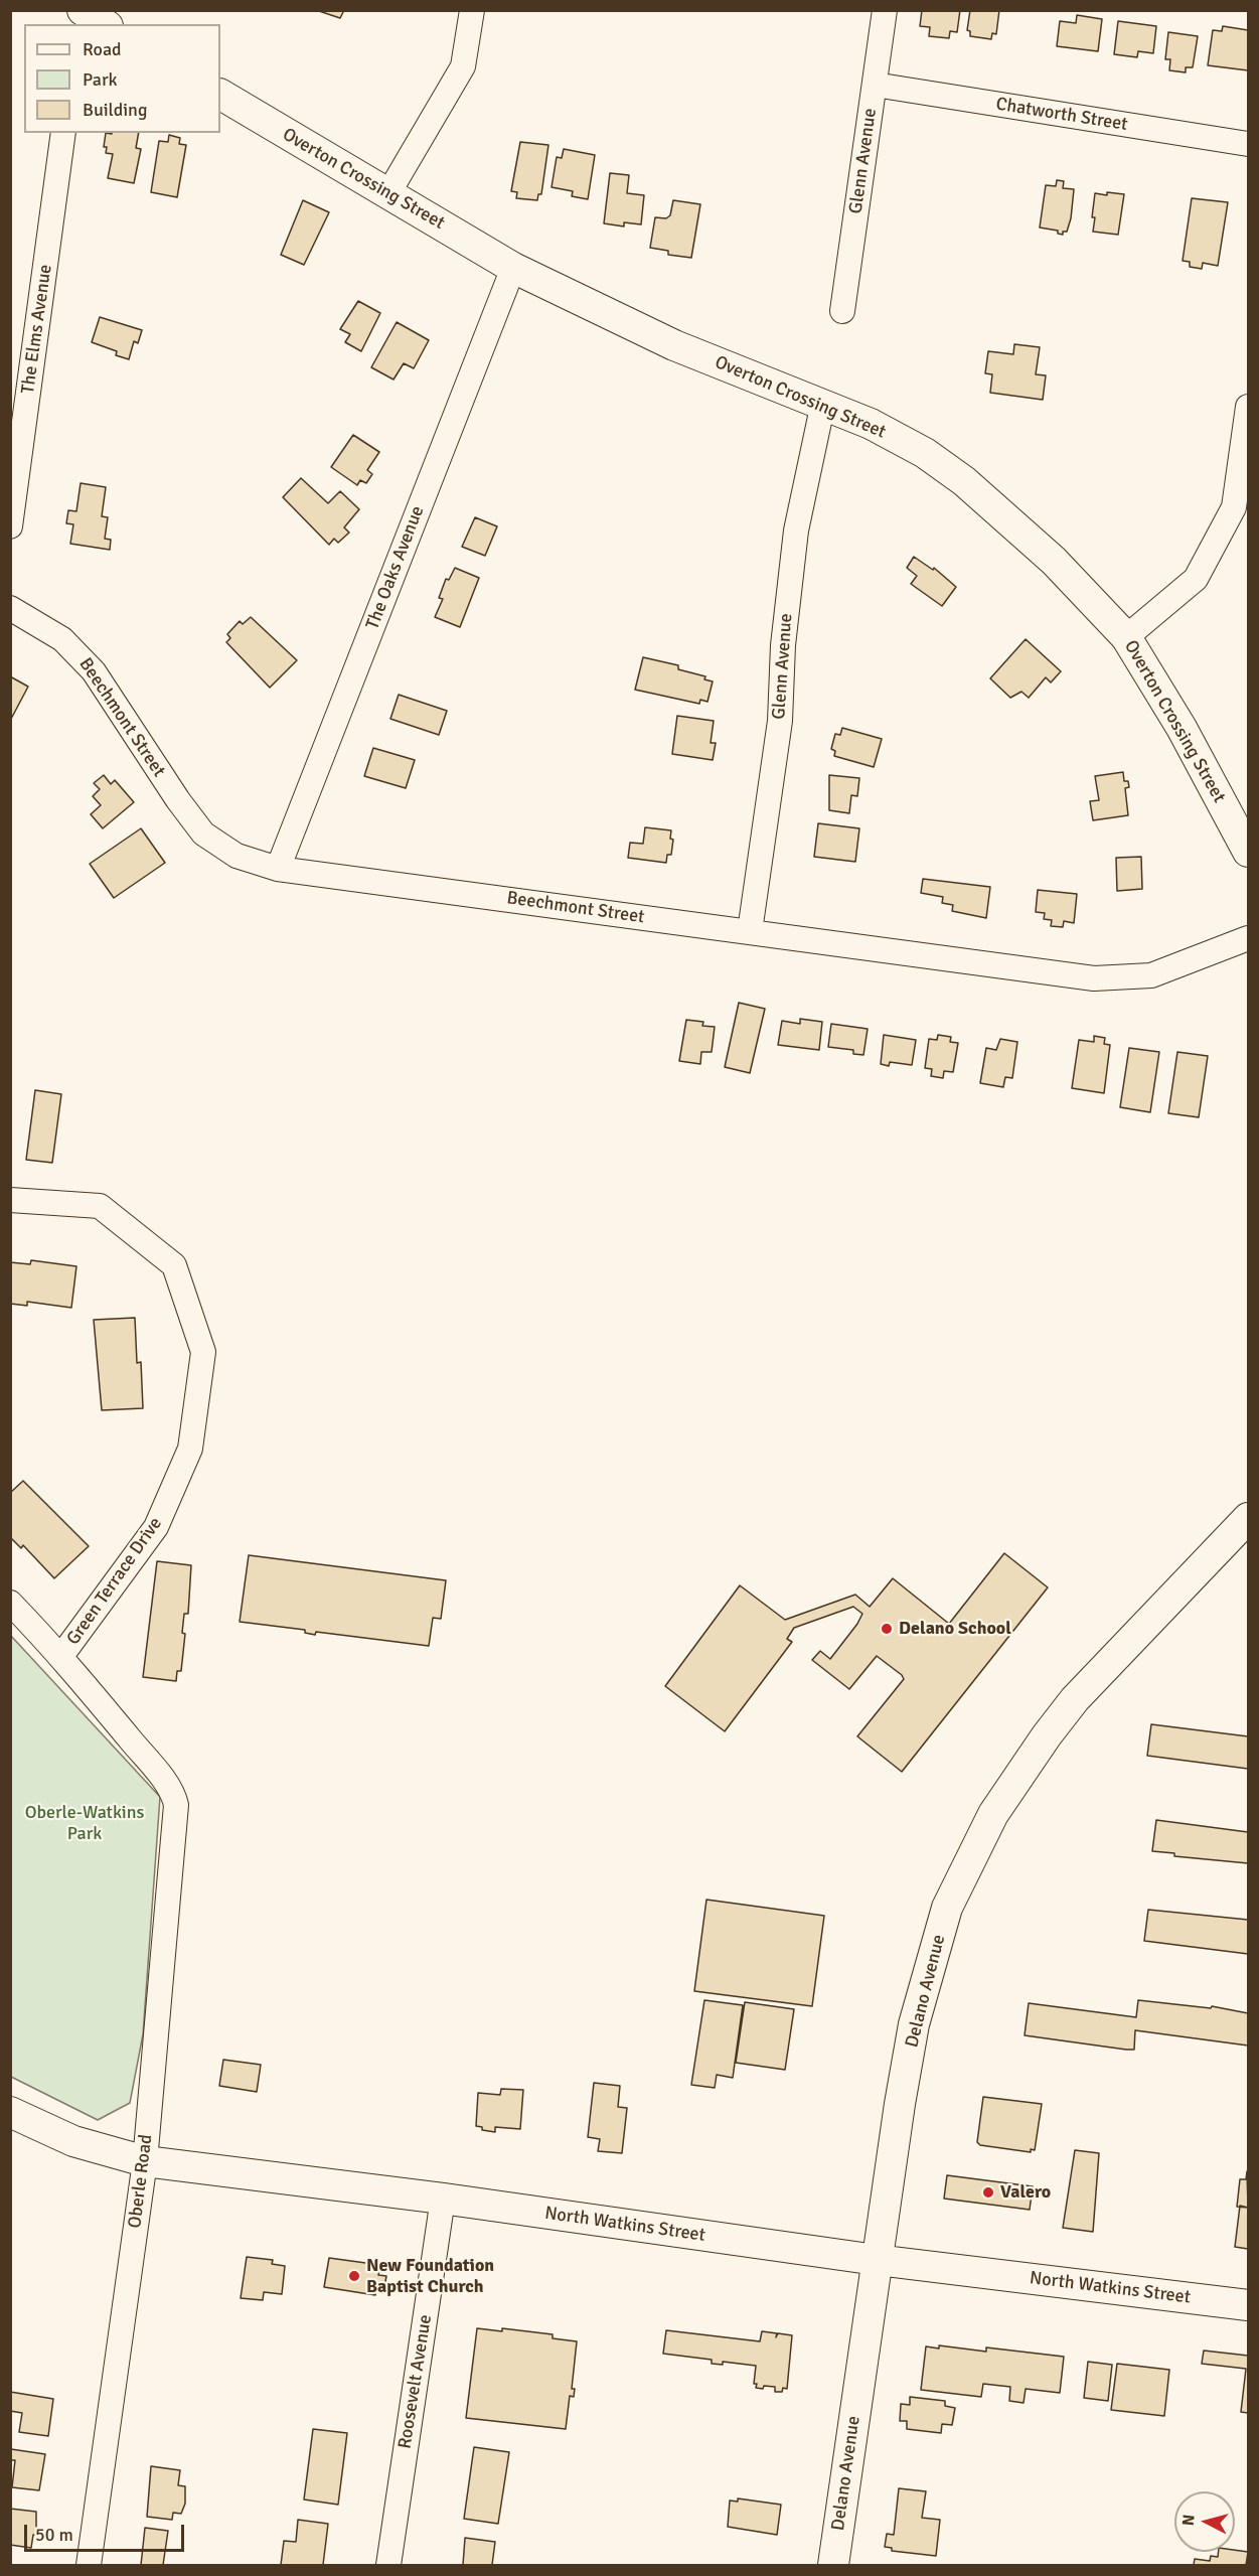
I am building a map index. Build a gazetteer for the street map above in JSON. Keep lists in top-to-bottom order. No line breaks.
{"streets":{"main road":["Overton Crossing Street","Delano Avenue","North Watkins Street"],"street":["Chatworth Street","Glenn Avenue","The Elms Avenue","The Oaks Avenue","Beechmont Street","Green Terrace Drive","Oberle Road","Roosevelt Avenue"]},"crossings":[["Chatworth Street","Glenn Avenue"],["Glenn Avenue","Overton Crossing Street"],["Glenn Avenue","Beechmont Street"],["Overton Crossing Street","The Oaks Avenue"],["The Oaks Avenue","Beechmont Street"],["Green Terrace Drive","Oberle Road"],["Delano Avenue","North Watkins Street"],["Oberle Road","North Watkins Street"],["North Watkins Street","Roosevelt Avenue"]],"parks":["Oberle-Watkins Park"],"places":["Delano School","Valero","New Foundation Baptist Church"],"legend":["Road","Park","Building"],"scale_bar":"50 m","north":"left"}
